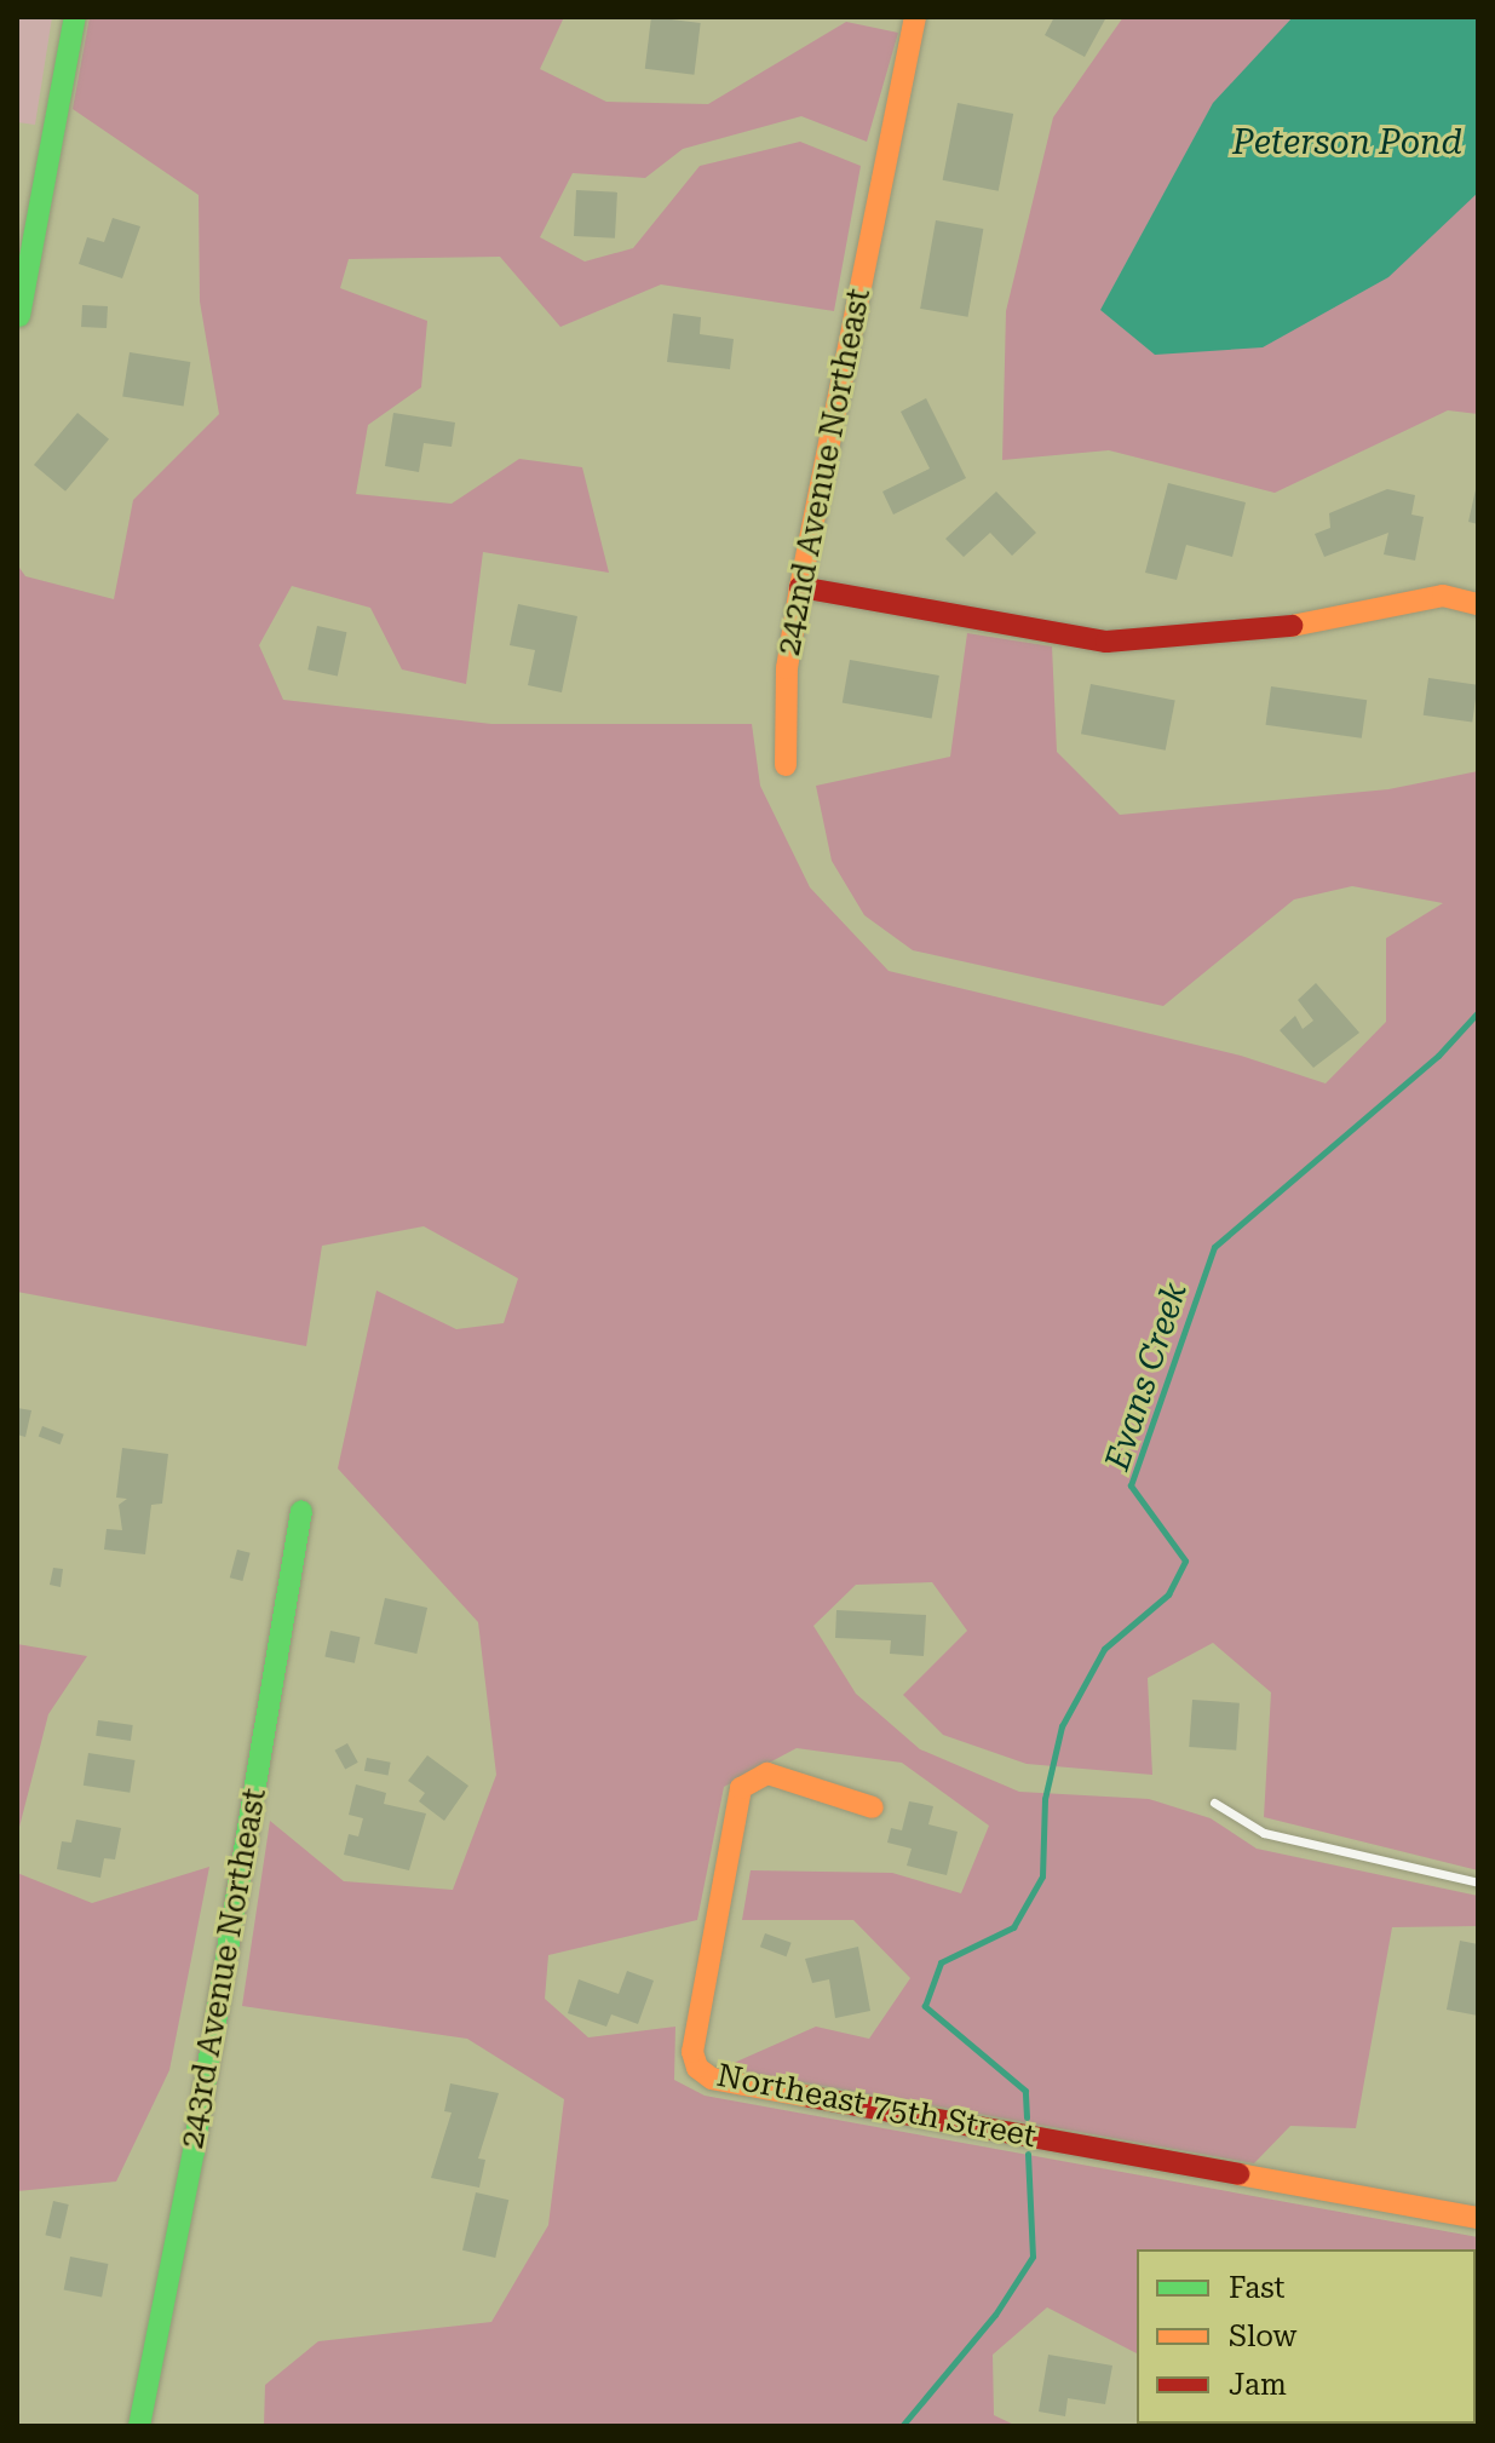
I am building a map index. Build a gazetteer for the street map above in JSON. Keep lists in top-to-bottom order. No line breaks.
{"streets":{"street":["242nd Avenue Northeast","243rd Avenue Northeast","Northeast 75th Street"]},"water":["Peterson Pond","Evans Creek"],"legend":["Fast","Slow","Jam"]}
